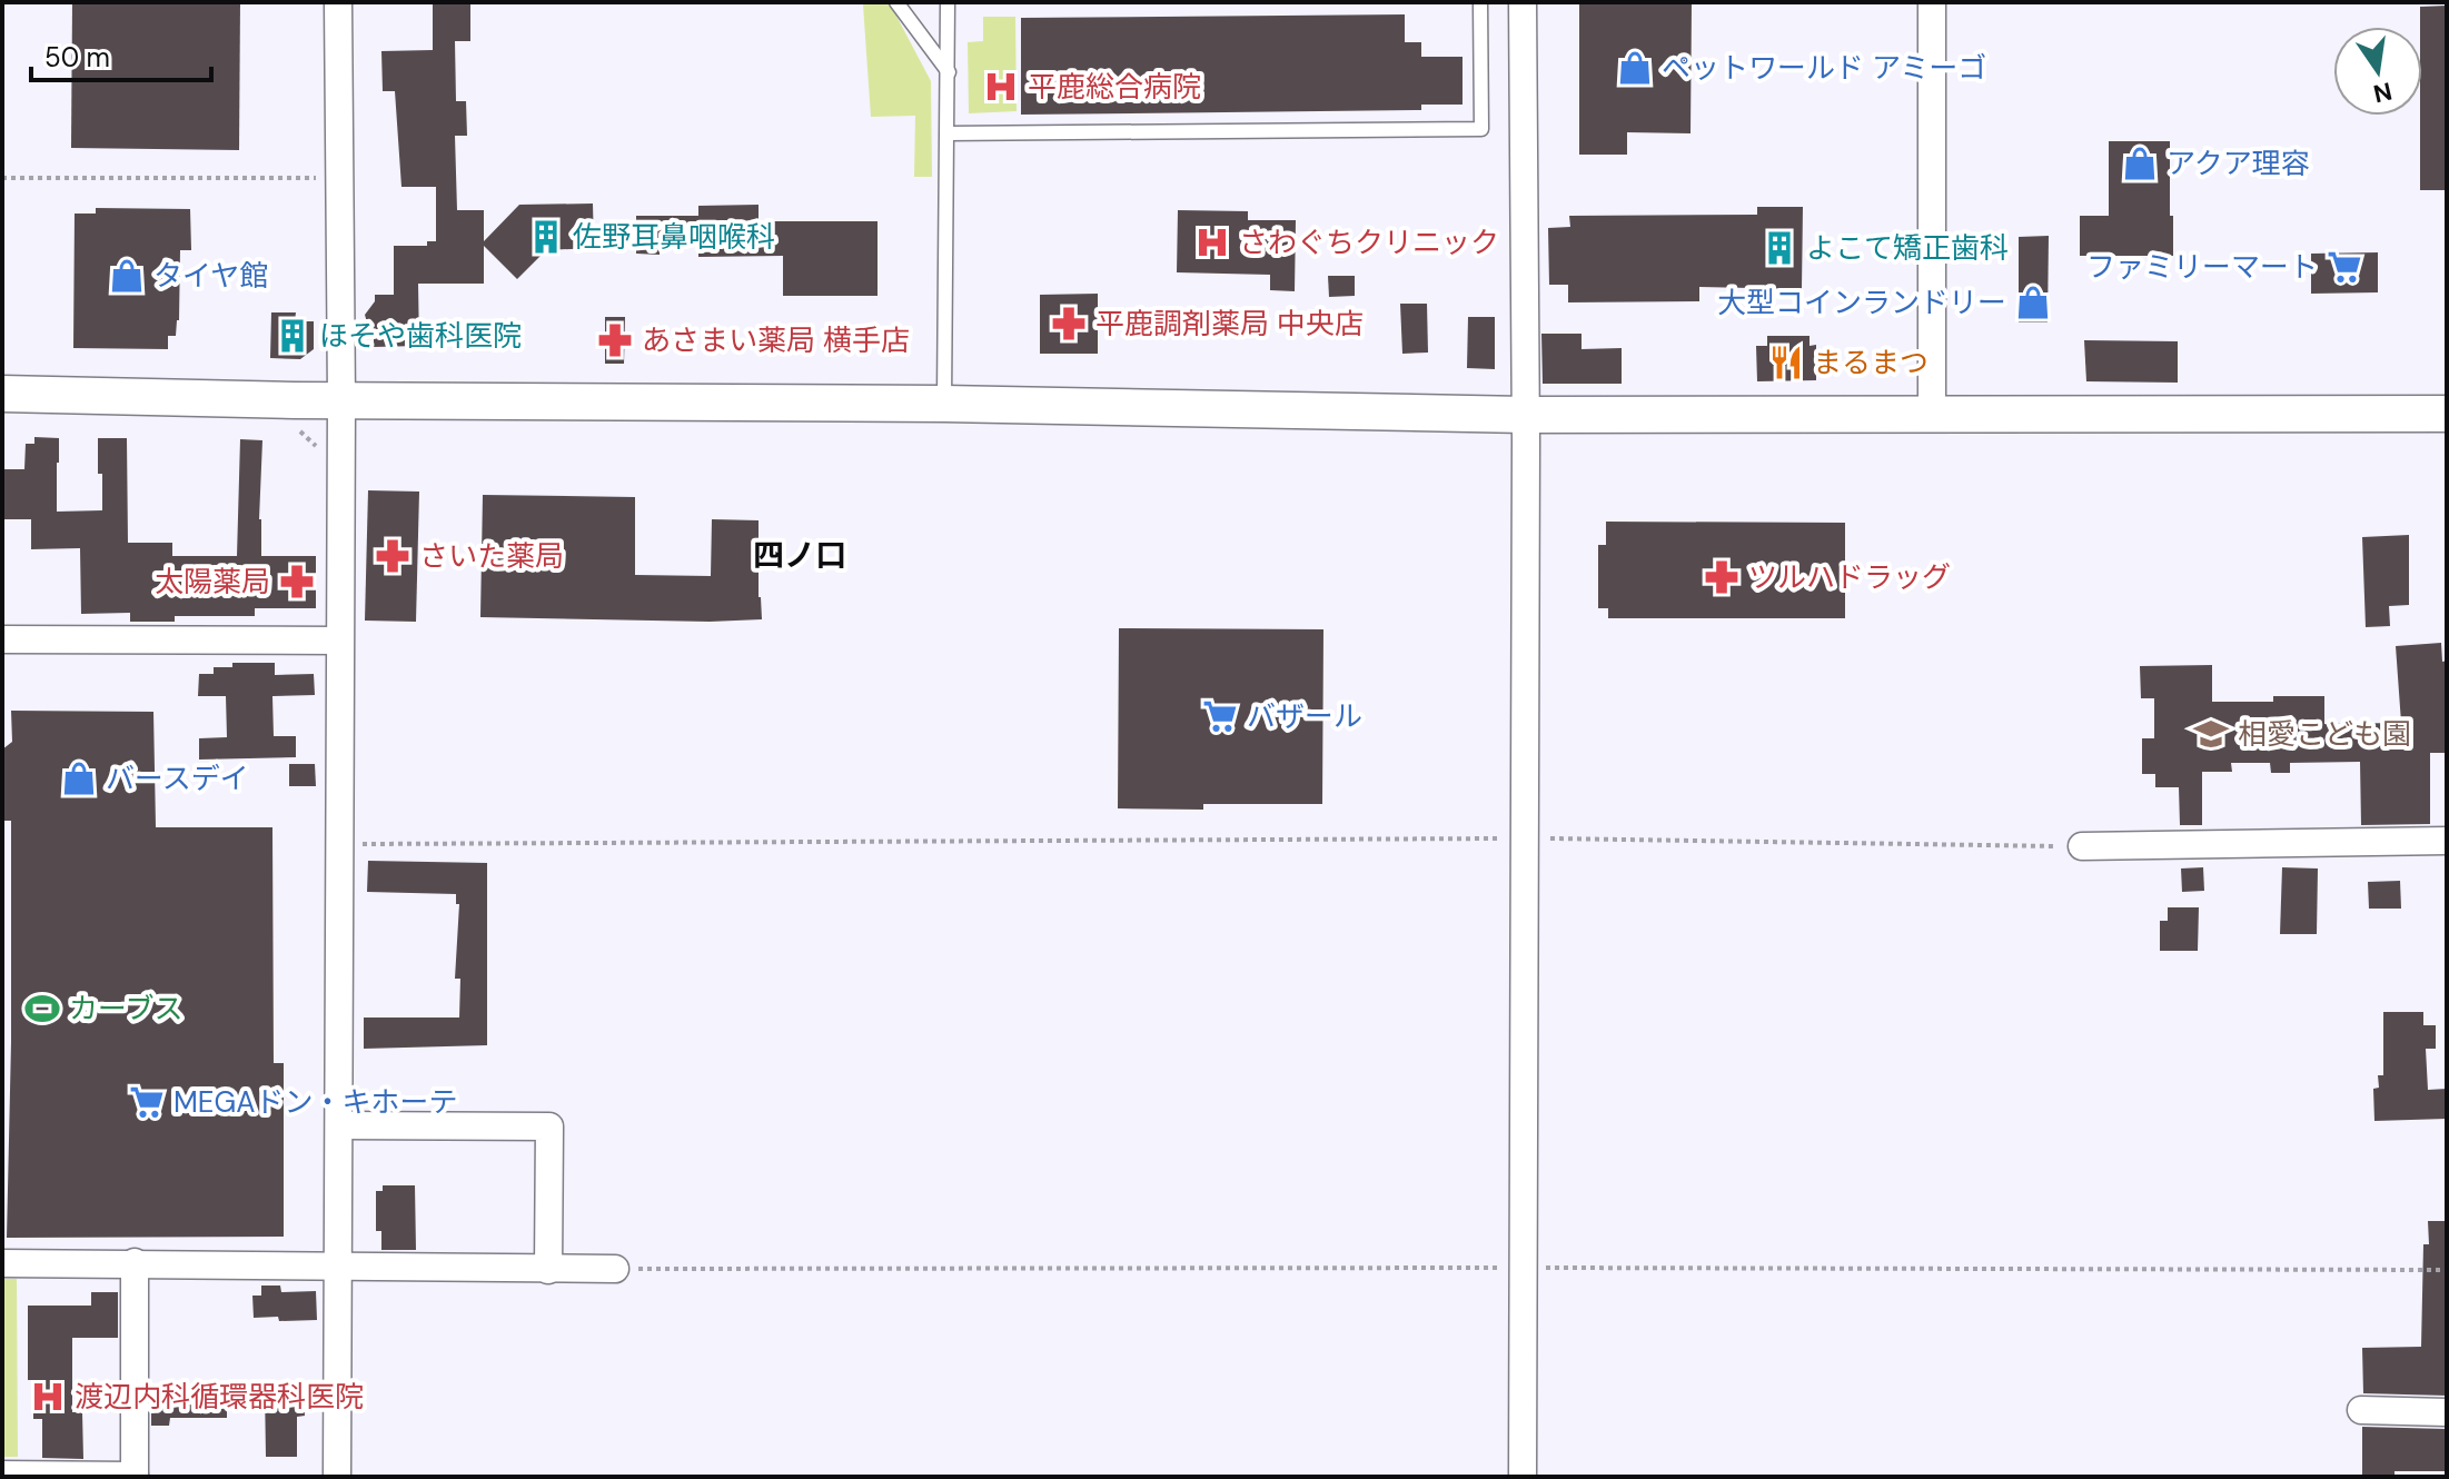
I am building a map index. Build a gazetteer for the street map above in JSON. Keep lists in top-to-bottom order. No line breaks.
{"districts":["四ノ口"],"places":{"shop":["ペットワールド アミーゴ","アクア理容","タイヤ館","大型コインランドリー","バースデイ"],"hospital":["平鹿総合病院","さわぐちクリニック","渡辺内科循環器科医院"],"building":["佐野耳鼻咽喉科","よこて矯正歯科","ほそや歯科医院"],"supermarket":["ファミリーマート","バザール","MEGAドン・キホーテ"],"pharmacy":["平鹿調剤薬局 中央店","あさまい薬局 横手店","さいた薬局","ツルハドラッグ","太陽薬局"],"restaurant":["まるまつ"],"school or university":["相愛こども園"],"sports":["カーブス"]},"scale_bar":"50 m","north":"bottom"}
